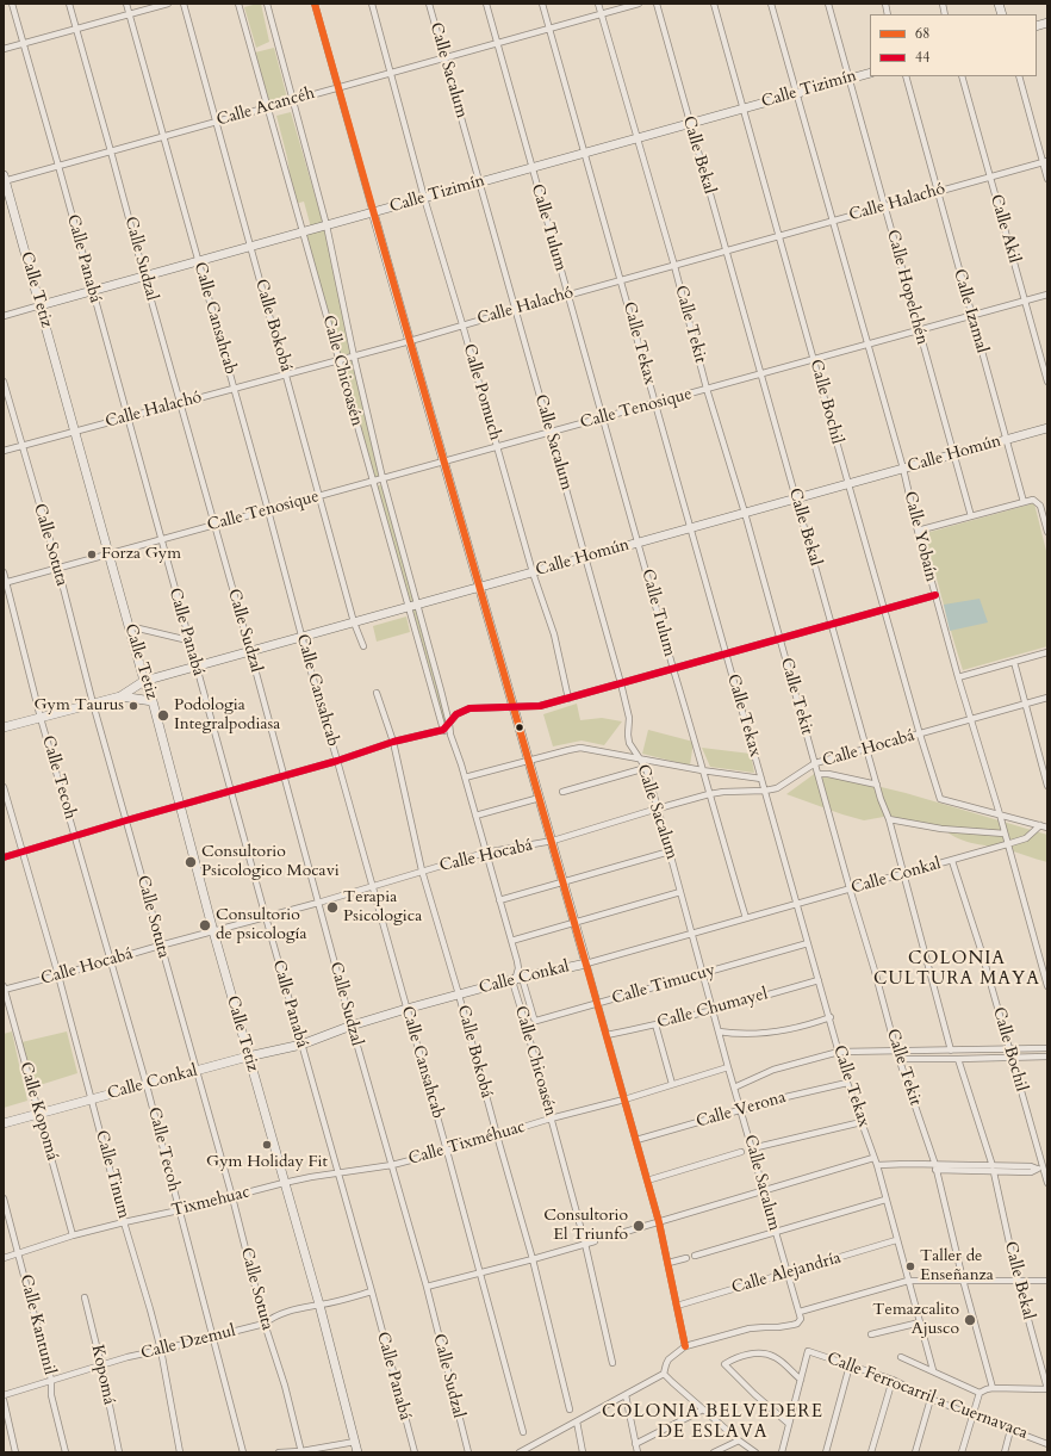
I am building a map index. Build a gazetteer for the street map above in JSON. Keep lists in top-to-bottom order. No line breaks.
{"streets":{"street":["Calle Sacalum","Calle Tizimín","Calle Acancéh","Calle Bekal","Calle Halachó","Calle Tulum","Calle Akil","Calle Panabá","Calle Sudzal","Calle Hopelchén","Calle Tetiz","Calle Izamal","Calle Cansahcab","Calle Tekit","Calle Bokobá","Calle Tekax","Calle Chicoasén","Calle Pomuch","Calle Bochil","Calle Tenosique","Calle Homún","Calle Yobaín","Calle Sotuta","Calle Hocabá","Calle Tecoh","Calle Conkal","Calle Timucuy","Calle Chumayel","Calle Verona","Calle Kopomá","Calle Tixméhuac","Calle Tinum","Tixmehuac","Calle Alejandría","Calle Kantunil","Calle Dzemul","Kopomá","Calle Ferrocarril a Cuernavaca"]},"crossings":[["Calle Sacalum","Calle Tizimín"],["Calle Sacalum","Calle Acancéh"],["Calle Sacalum","Calle Halachó"],["Calle Sacalum","Calle Tenosique"],["Calle Sacalum","Calle Homún"],["Calle Sacalum","Calle Hocabá"],["Calle Sacalum","Calle Conkal"],["Calle Sacalum","Calle Timucuy"],["Calle Sacalum","Calle Chumayel"],["Calle Sacalum","Calle Verona"],["Calle Sacalum","Calle Tixméhuac"],["Calle Sacalum","Calle Alejandría"],["Calle Tizimín","Calle Bekal"],["Calle Tizimín","Calle Tulum"],["Calle Tizimín","Calle Panabá"],["Calle Tizimín","Calle Sudzal"],["Calle Tizimín","Calle Hopelchén"],["Calle Tizimín","Calle Tetiz"],["Calle Tizimín","Calle Cansahcab"],["Calle Tizimín","Calle Tekit"],["Calle Tizimín","Calle Bokobá"],["Calle Tizimín","Calle Tekax"],["Calle Tizimín","Calle Chicoasén"],["Calle Tizimín","Calle Pomuch"],["Calle Tizimín","Calle Bochil"],["Calle Tizimín","Calle Yobaín"],["Calle Acancéh","Calle Tulum"],["Calle Acancéh","Calle Panabá"],["Calle Acancéh","Calle Sudzal"],["Calle Acancéh","Calle Tetiz"],["Calle Acancéh","Calle Cansahcab"],["Calle Acancéh","Calle Tekit"],["Calle Acancéh","Calle Bokobá"],["Calle Acancéh","Calle Tekax"],["Calle Acancéh","Calle Chicoasén"],["Calle Acancéh","Calle Pomuch"],["Calle Bekal","Calle Halachó"],["Calle Bekal","Calle Tenosique"],["Calle Bekal","Calle Homún"],["Calle Bekal","Calle Hocabá"],["Calle Bekal","Calle Conkal"],["Calle Halachó","Calle Tulum"],["Calle Halachó","Calle Akil"],["Calle Halachó","Calle Panabá"],["Calle Halachó","Calle Sudzal"],["Calle Halachó","Calle Hopelchén"],["Calle Halachó","Calle Tetiz"],["Calle Halachó","Calle Izamal"],["Calle Halachó","Calle Cansahcab"],["Calle Halachó","Calle Tekit"],["Calle Halachó","Calle Bokobá"],["Calle Halachó","Calle Tekax"],["Calle Halachó","Calle Chicoasén"],["Calle Halachó","Calle Pomuch"],["Calle Halachó","Calle Bochil"],["Calle Halachó","Calle Yobaín"],["Calle Halachó","Calle Sotuta"],["Calle Tulum","Calle Tenosique"],["Calle Tulum","Calle Homún"],["Calle Tulum","Calle Hocabá"],["Calle Tulum","Calle Conkal"],["Calle Akil","Calle Tenosique"],["Calle Panabá","Calle Tenosique"],["Calle Panabá","Calle Homún"],["Calle Panabá","Calle Hocabá"],["Calle Panabá","Calle Conkal"],["Calle Panabá","Tixmehuac"],["Calle Panabá","Calle Dzemul"],["Calle Sudzal","Calle Tenosique"],["Calle Sudzal","Calle Homún"],["Calle Sudzal","Calle Hocabá"],["Calle Sudzal","Calle Conkal"],["Calle Sudzal","Calle Tixméhuac"],["Calle Sudzal","Tixmehuac"],["Calle Hopelchén","Calle Tenosique"],["Calle Hopelchén","Calle Homún"],["Calle Tetiz","Calle Tenosique"],["Calle Tetiz","Calle Homún"],["Calle Tetiz","Calle Hocabá"],["Calle Tetiz","Calle Conkal"],["Calle Tetiz","Tixmehuac"],["Calle Tetiz","Calle Dzemul"],["Calle Izamal","Calle Tenosique"],["Calle Izamal","Calle Homún"],["Calle Cansahcab","Calle Tenosique"],["Calle Cansahcab","Calle Homún"],["Calle Cansahcab","Calle Hocabá"],["Calle Cansahcab","Calle Conkal"],["Calle Cansahcab","Calle Tixméhuac"],["Calle Tekit","Calle Tenosique"],["Calle Tekit","Calle Homún"],["Calle Tekit","Calle Hocabá"],["Calle Tekit","Calle Conkal"],["Calle Bokobá","Calle Tenosique"],["Calle Bokobá","Calle Homún"],["Calle Bokobá","Calle Hocabá"],["Calle Bokobá","Calle Conkal"],["Calle Bokobá","Calle Tixméhuac"],["Calle Tekax","Calle Tenosique"],["Calle Tekax","Calle Homún"],["Calle Tekax","Calle Hocabá"],["Calle Tekax","Calle Conkal"],["Calle Tekax","Calle Timucuy"],["Calle Tekax","Calle Chumayel"],["Calle Tekax","Calle Verona"],["Calle Tekax","Calle Alejandría"],["Calle Chicoasén","Calle Tenosique"],["Calle Chicoasén","Calle Homún"],["Calle Chicoasén","Calle Hocabá"],["Calle Chicoasén","Calle Conkal"],["Calle Chicoasén","Calle Timucuy"],["Calle Chicoasén","Calle Tixméhuac"],["Calle Pomuch","Calle Tenosique"],["Calle Pomuch","Calle Homún"],["Calle Bochil","Calle Tenosique"],["Calle Bochil","Calle Homún"],["Calle Bochil","Calle Yobaín"],["Calle Bochil","Calle Hocabá"],["Calle Bochil","Calle Conkal"],["Calle Tenosique","Calle Yobaín"],["Calle Tenosique","Calle Sotuta"],["Calle Tenosique","Calle Tecoh"],["Calle Homún","Calle Yobaín"],["Calle Homún","Calle Sotuta"],["Calle Homún","Calle Tecoh"],["Calle Yobaín","Calle Hocabá"],["Calle Yobaín","Calle Conkal"],["Calle Sotuta","Calle Hocabá"],["Calle Sotuta","Calle Conkal"],["Calle Sotuta","Tixmehuac"],["Calle Sotuta","Calle Dzemul"],["Calle Hocabá","Calle Tecoh"],["Calle Hocabá","Calle Kopomá"],["Calle Hocabá","Calle Tinum"],["Calle Tecoh","Calle Conkal"],["Calle Tecoh","Tixmehuac"],["Calle Tecoh","Calle Dzemul"],["Calle Conkal","Calle Timucuy"],["Calle Conkal","Calle Kopomá"],["Calle Conkal","Calle Tinum"],["Calle Kopomá","Tixmehuac"],["Calle Tixméhuac","Tixmehuac"],["Calle Tinum","Tixmehuac"],["Calle Tinum","Calle Dzemul"],["Tixmehuac","Calle Kantunil"],["Calle Kantunil","Calle Dzemul"],["Calle Dzemul","Kopomá"]],"districts":["COLONIA CULTURA MAYA","COLONIA BELVEDERE DE ESLAVA"],"places":["Forza Gym","Gym Taurus","Podologia Integralpodiasa","Consultorio Psicologico Mocavi","Terapia Psicologica","Consultorio de psicología","Gym Holiday Fit","Consultorio El Triunfo","Taller de Enseñanza","Temazcalito Ajusco"],"lines":["transit line 68","transit line 44"],"legend":["68","44"]}
